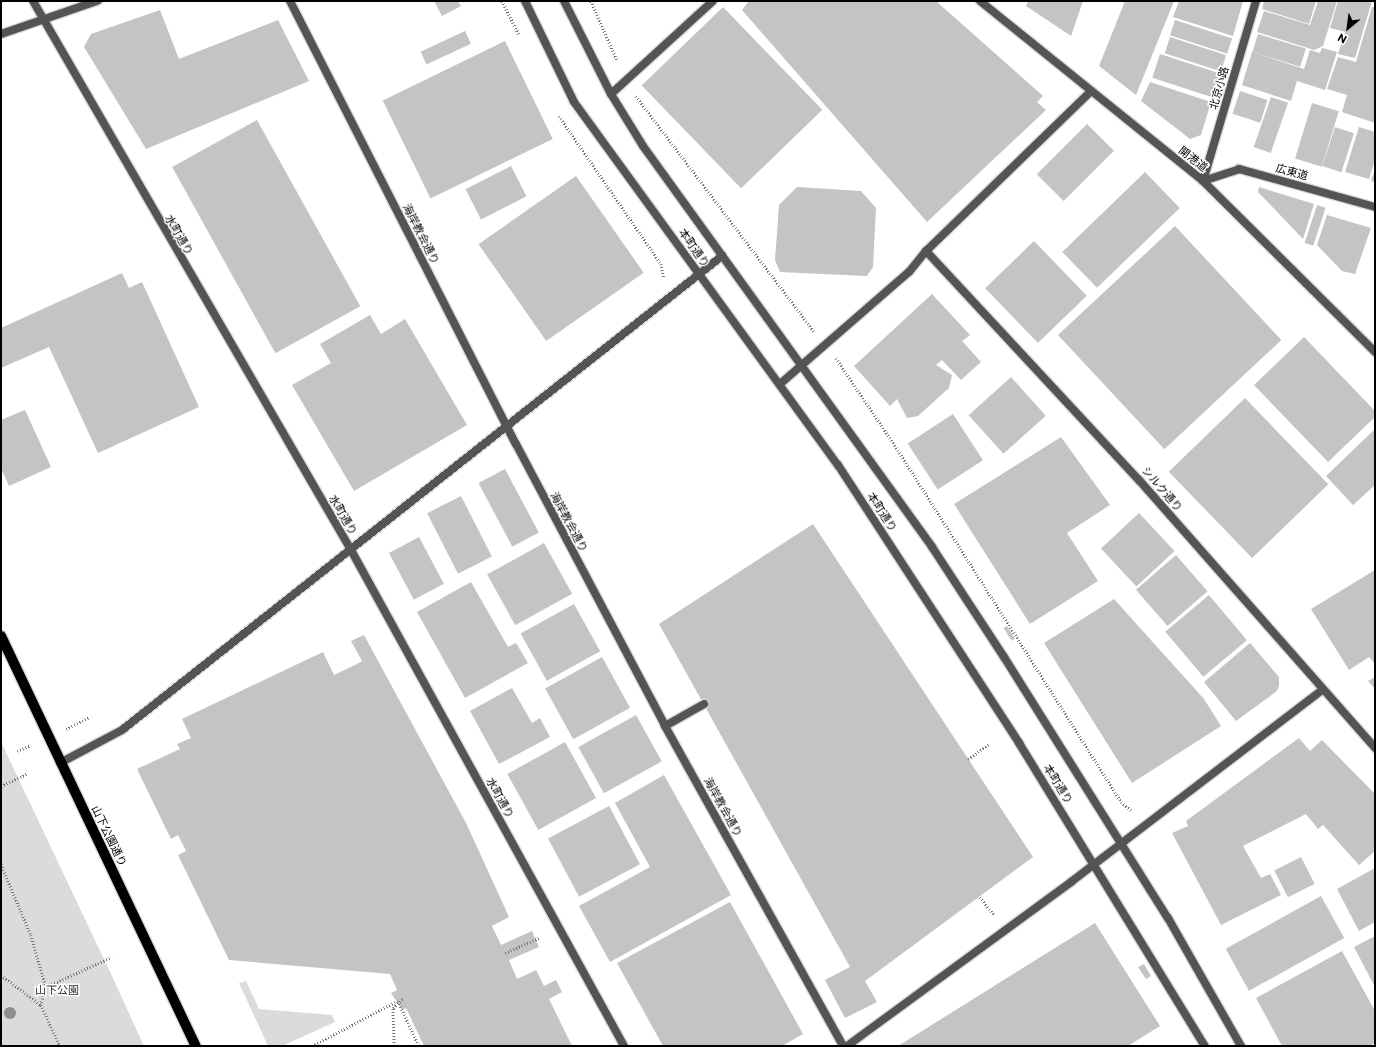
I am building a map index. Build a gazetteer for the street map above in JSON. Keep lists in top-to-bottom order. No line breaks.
{"streets":{"main road":["山下公園通り"],"street":["北京小路","開港道","広東道","海岸教会通り","水町通り","本町通り","シルク通り"]},"crossings":[["北京小路","開港道"],["北京小路","広東道"],["開港道","広東道"]],"parks":["山下公園"],"north":"bottom left"}
